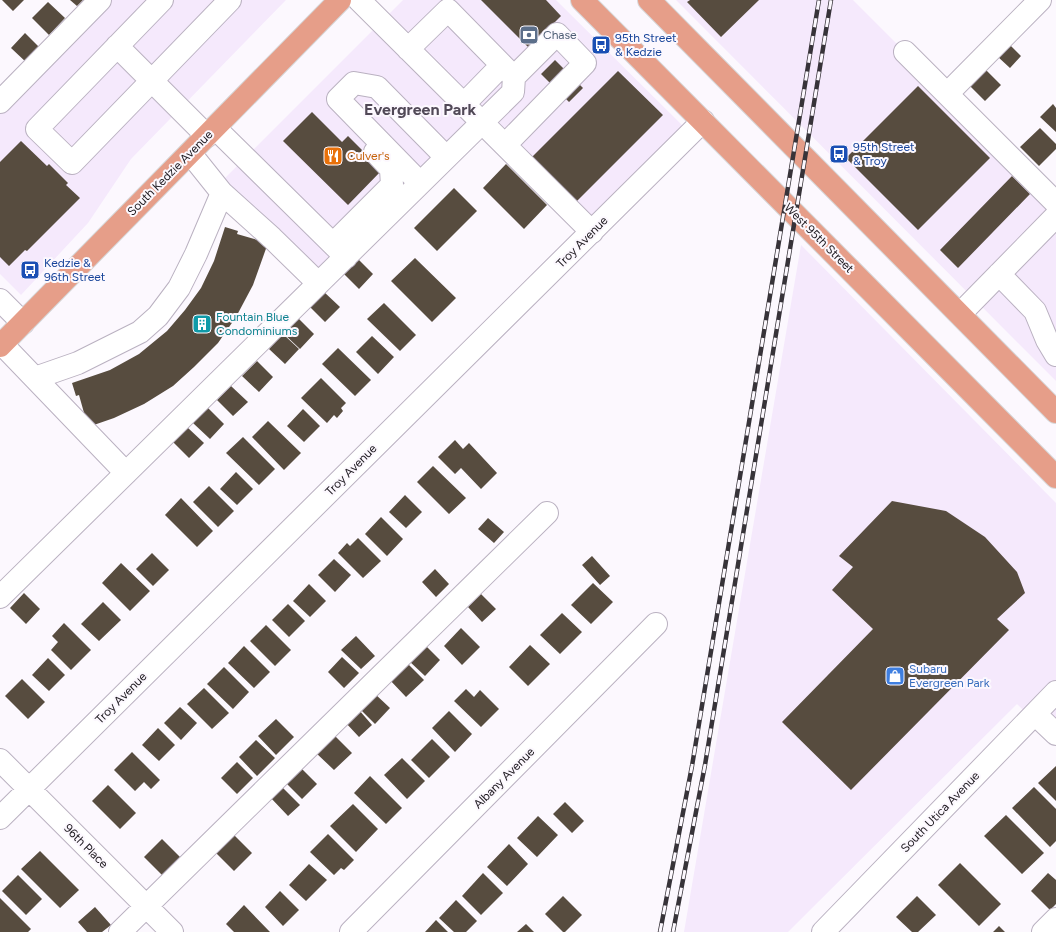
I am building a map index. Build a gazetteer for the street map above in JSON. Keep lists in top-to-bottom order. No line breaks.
{"streets":{"main road":["South Kedzie Avenue","West 95th Street"],"street":["Troy Avenue","Albany Avenue","South Utica Avenue","96th Place"]},"crossings":[["West 95th Street","Troy Avenue"],["Troy Avenue","96th Place"]],"districts":["Evergreen Park"],"places":{"bank":["Chase"],"bus stop":["95th Street & Kedzie","95th Street & Troy","Kedzie & 96th Street"],"restaurant":["Culver's"],"building":["Fountain Blue Condominiums"],"shop":["Subaru Evergreen Park"]}}
